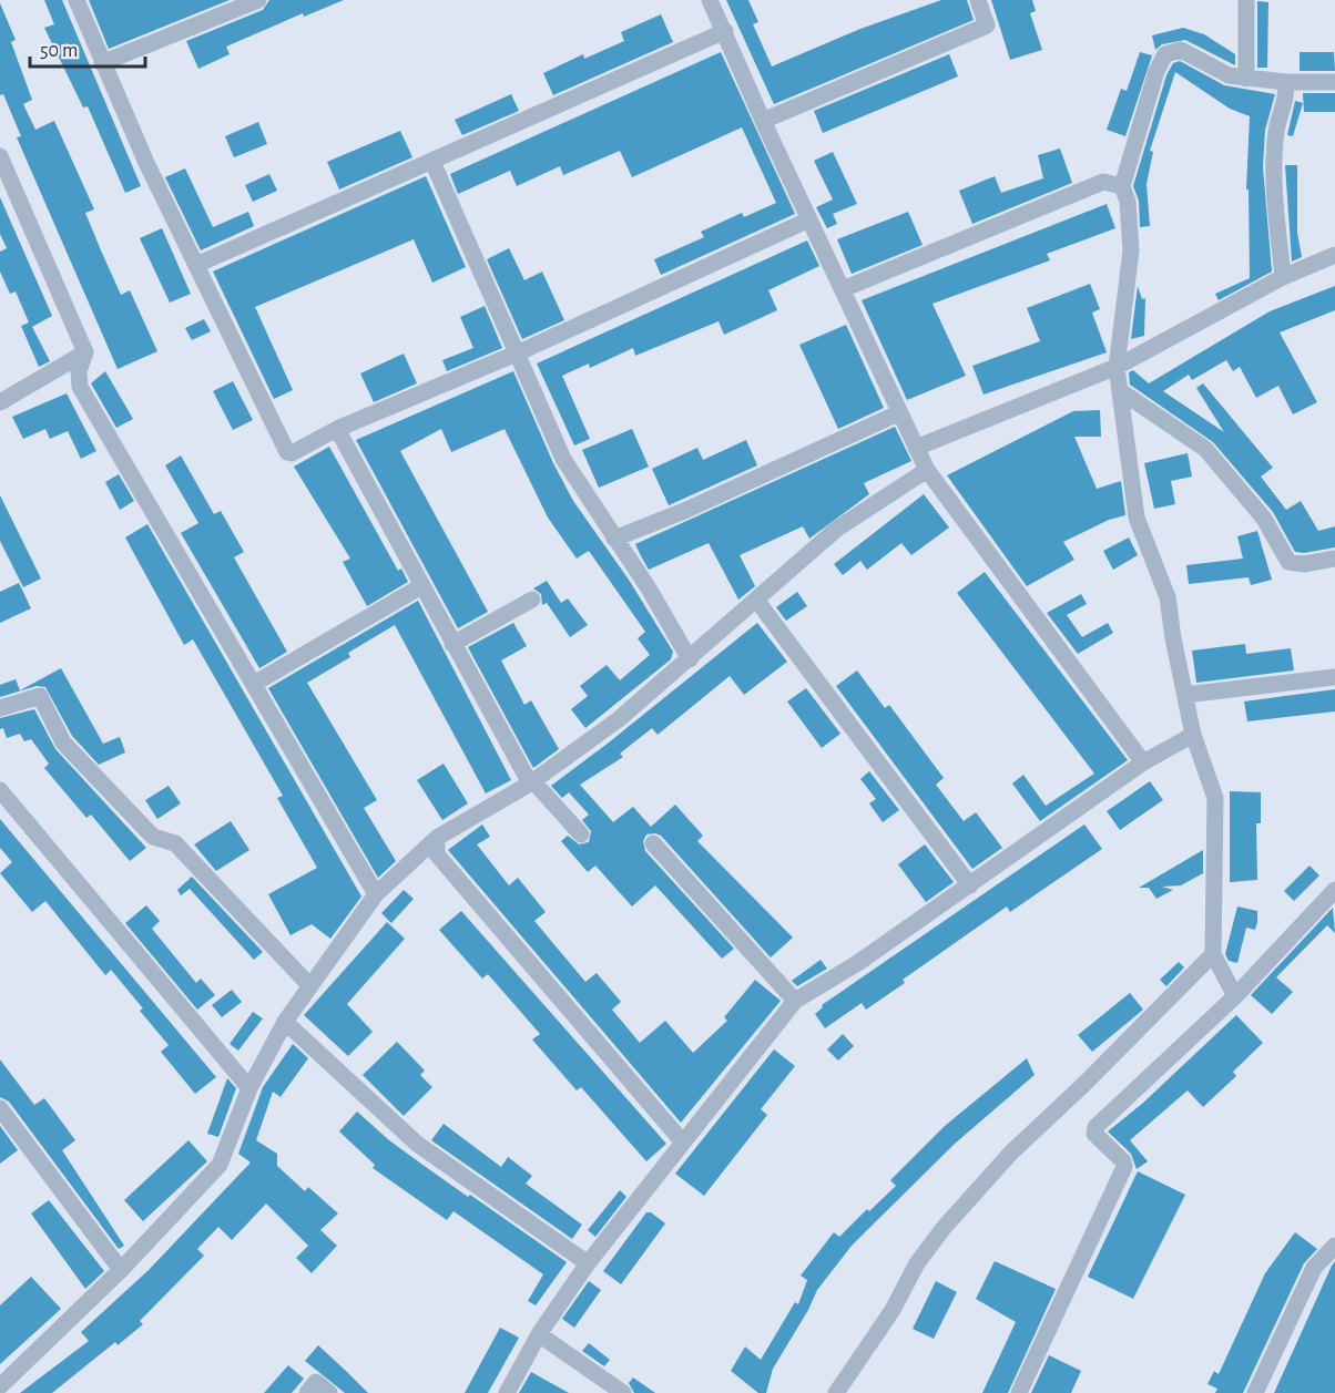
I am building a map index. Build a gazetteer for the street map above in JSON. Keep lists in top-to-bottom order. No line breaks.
{"scale_bar":"50 m"}
